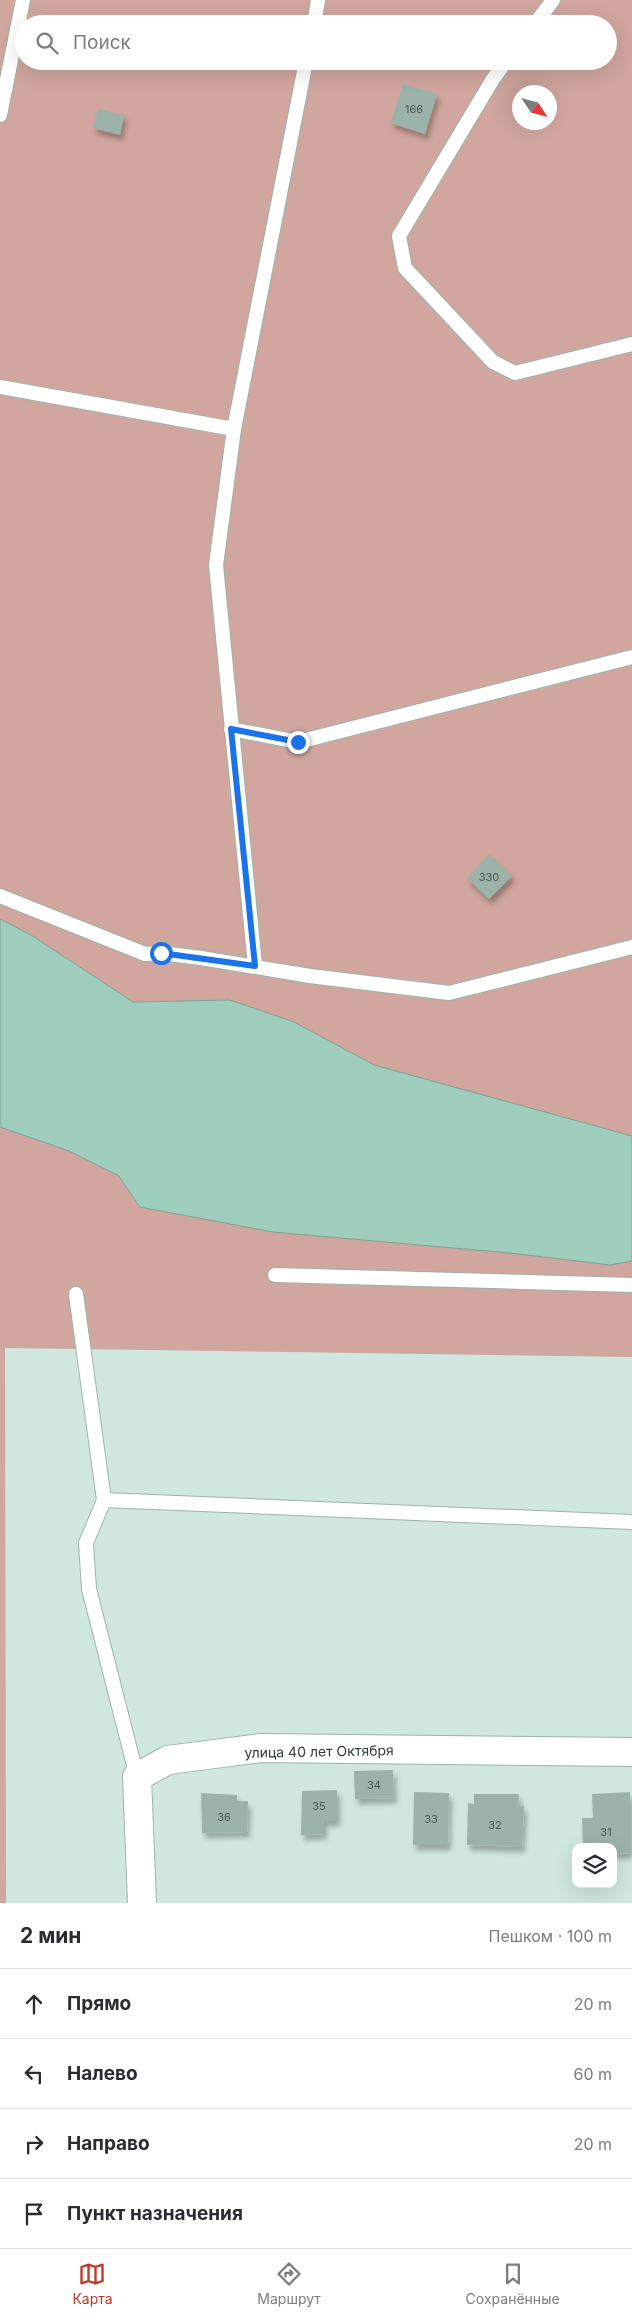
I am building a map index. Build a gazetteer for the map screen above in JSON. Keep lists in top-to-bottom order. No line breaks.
{"streets":{"street":["улица 40 лет Октября"]},"house_numbers":["166","330","34","35","36","33","32","31"],"north":"bottom right","page":{"search":"Поиск","heading":["2 мин","Пешком · 100 m"],"list":[["Прямо","20 m"],["Налево","60 m"],["Направо","20 m"],"Пункт назначения"],"nav":["Карта","Маршрут","Сохранённые"]}}
